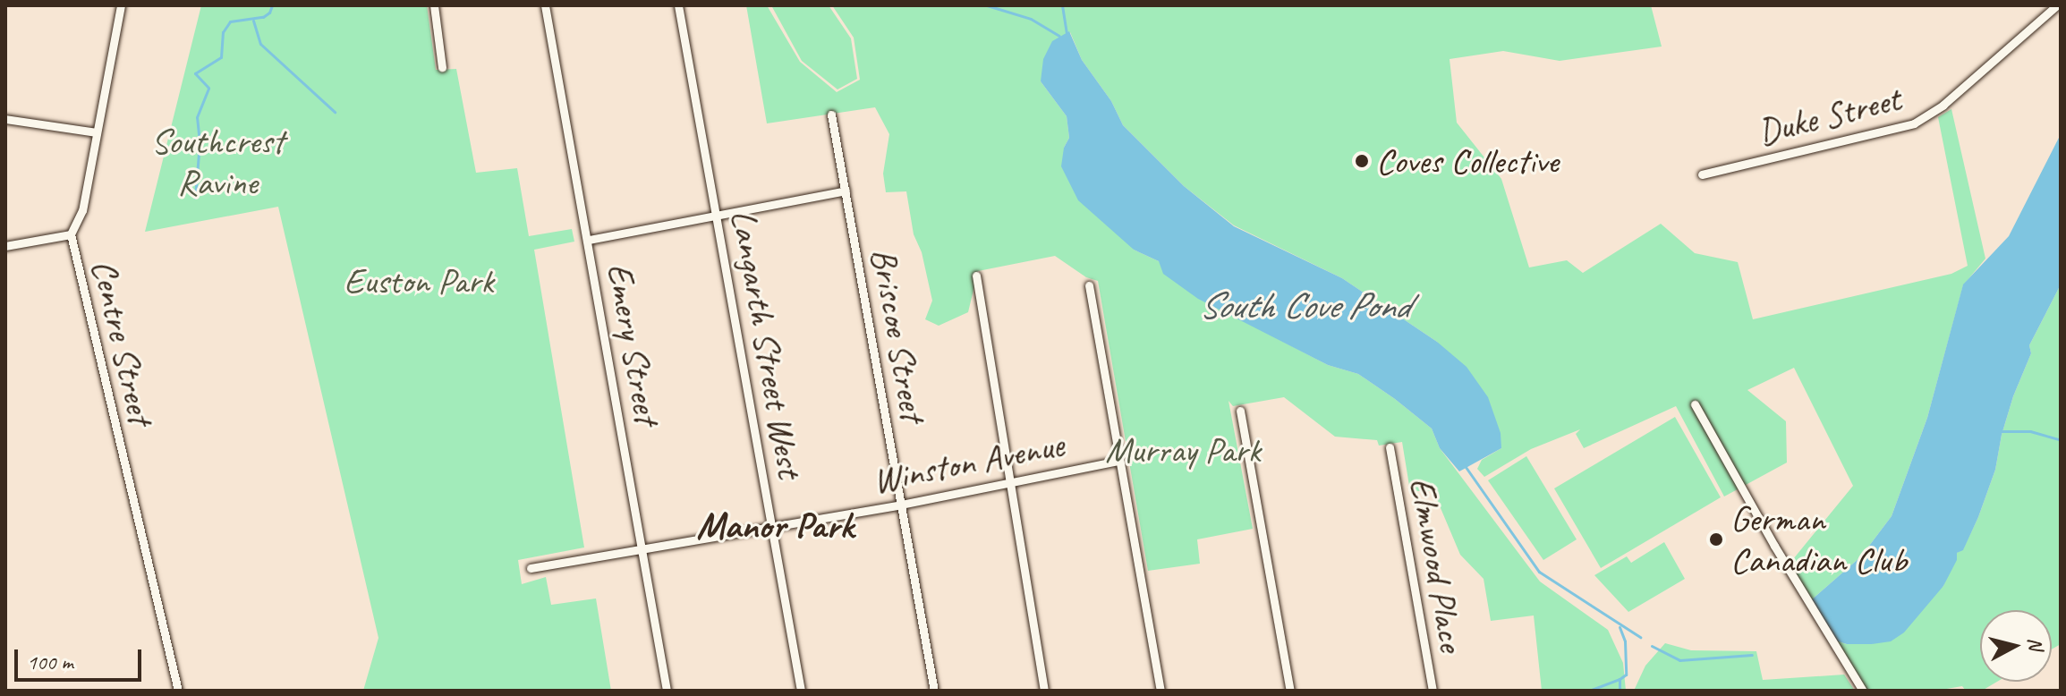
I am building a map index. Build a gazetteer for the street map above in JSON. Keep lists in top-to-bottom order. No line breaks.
{"streets":{"street":["Duke Street","Briscoe Street","Centre Street","Emery Street","Langarth Street West","Winston Avenue","Elmwood Place"]},"crossings":[["Briscoe Street","Winston Avenue"],["Emery Street","Winston Avenue"],["Langarth Street West","Winston Avenue"]],"districts":["Manor Park"],"water":["South Cove Pond"],"parks":["Southcrest Ravine","Euston Park","Murray Park"],"places":["Coves Collective","German Canadian Club"],"scale_bar":"100 m","north":"right"}
